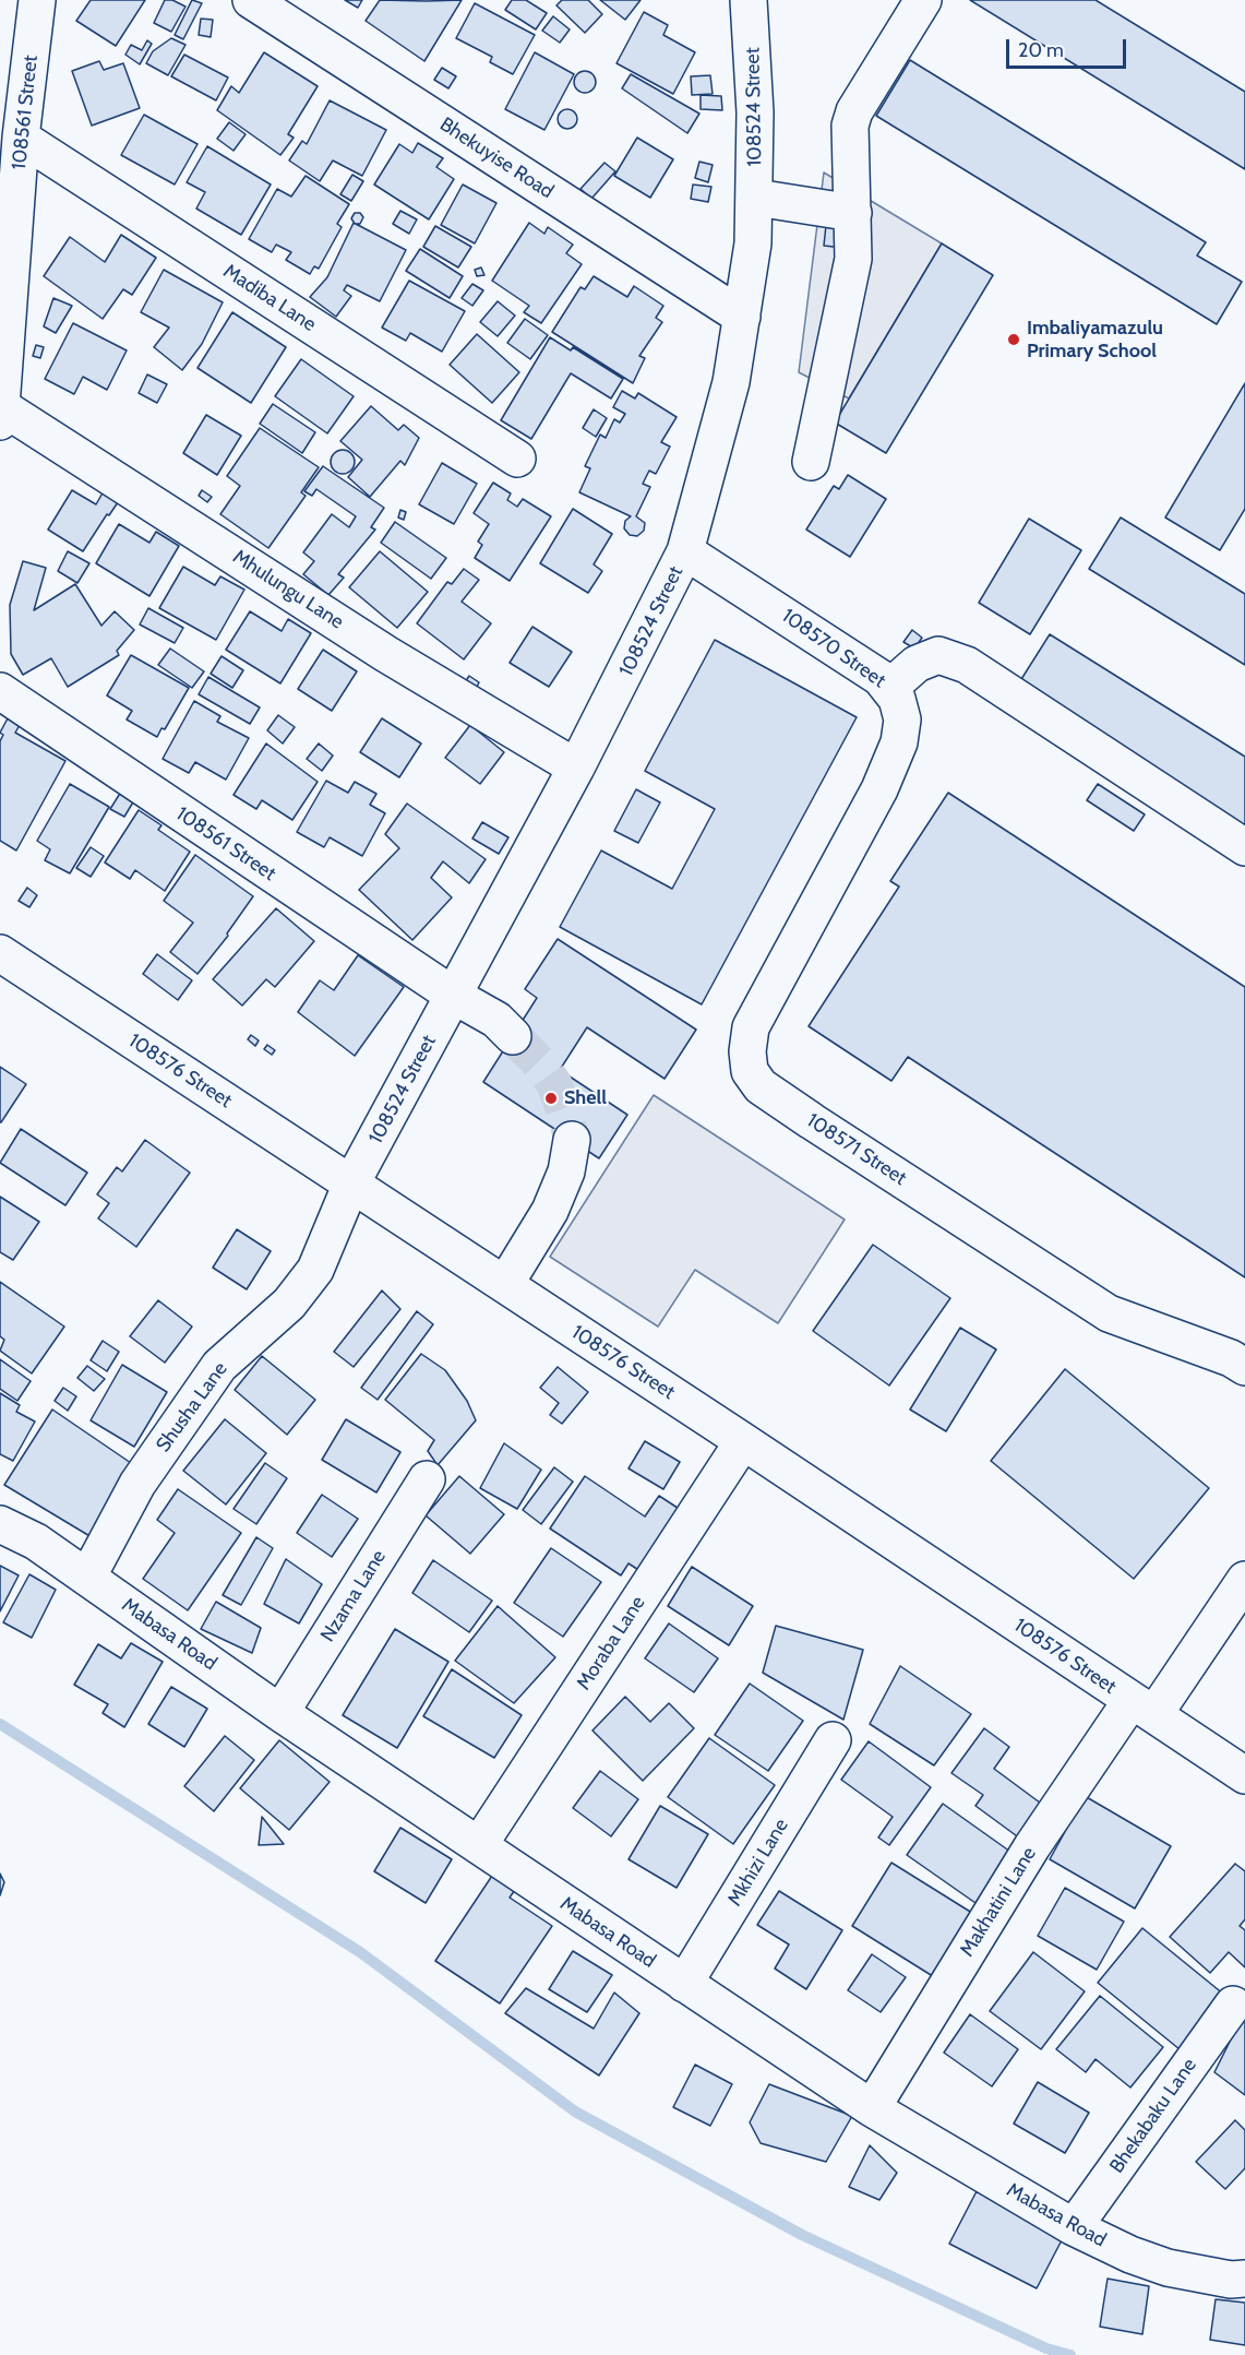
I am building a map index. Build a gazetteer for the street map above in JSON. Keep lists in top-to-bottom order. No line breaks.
{"streets":{"street":["108524 Street","108561 Street","Bhekuyise Road","Madiba Lane","Mhulungu Lane","108570 Street","108576 Street","108571 Street","Shusha Lane","Nzama Lane","Mabasa Road","Moraba Lane","Mkhizi Lane","Makhatini Lane","Bhekabaku Lane"]},"crossings":[["108524 Street","108561 Street"],["108524 Street","Bhekuyise Road"],["108524 Street","Mhulungu Lane"],["108524 Street","108570 Street"],["108524 Street","108576 Street"],["108524 Street","Shusha Lane"],["108561 Street","Madiba Lane"],["108561 Street","Mhulungu Lane"],["108570 Street","108571 Street"],["108576 Street","Shusha Lane"],["108576 Street","Moraba Lane"],["108576 Street","Makhatini Lane"],["Shusha Lane","Mabasa Road"],["Nzama Lane","Mabasa Road"],["Mabasa Road","Moraba Lane"],["Mabasa Road","Mkhizi Lane"],["Mabasa Road","Makhatini Lane"],["Mabasa Road","Bhekabaku Lane"]],"places":["Imbaliyamazulu Primary School","Shell"],"scale_bar":"20 m"}
